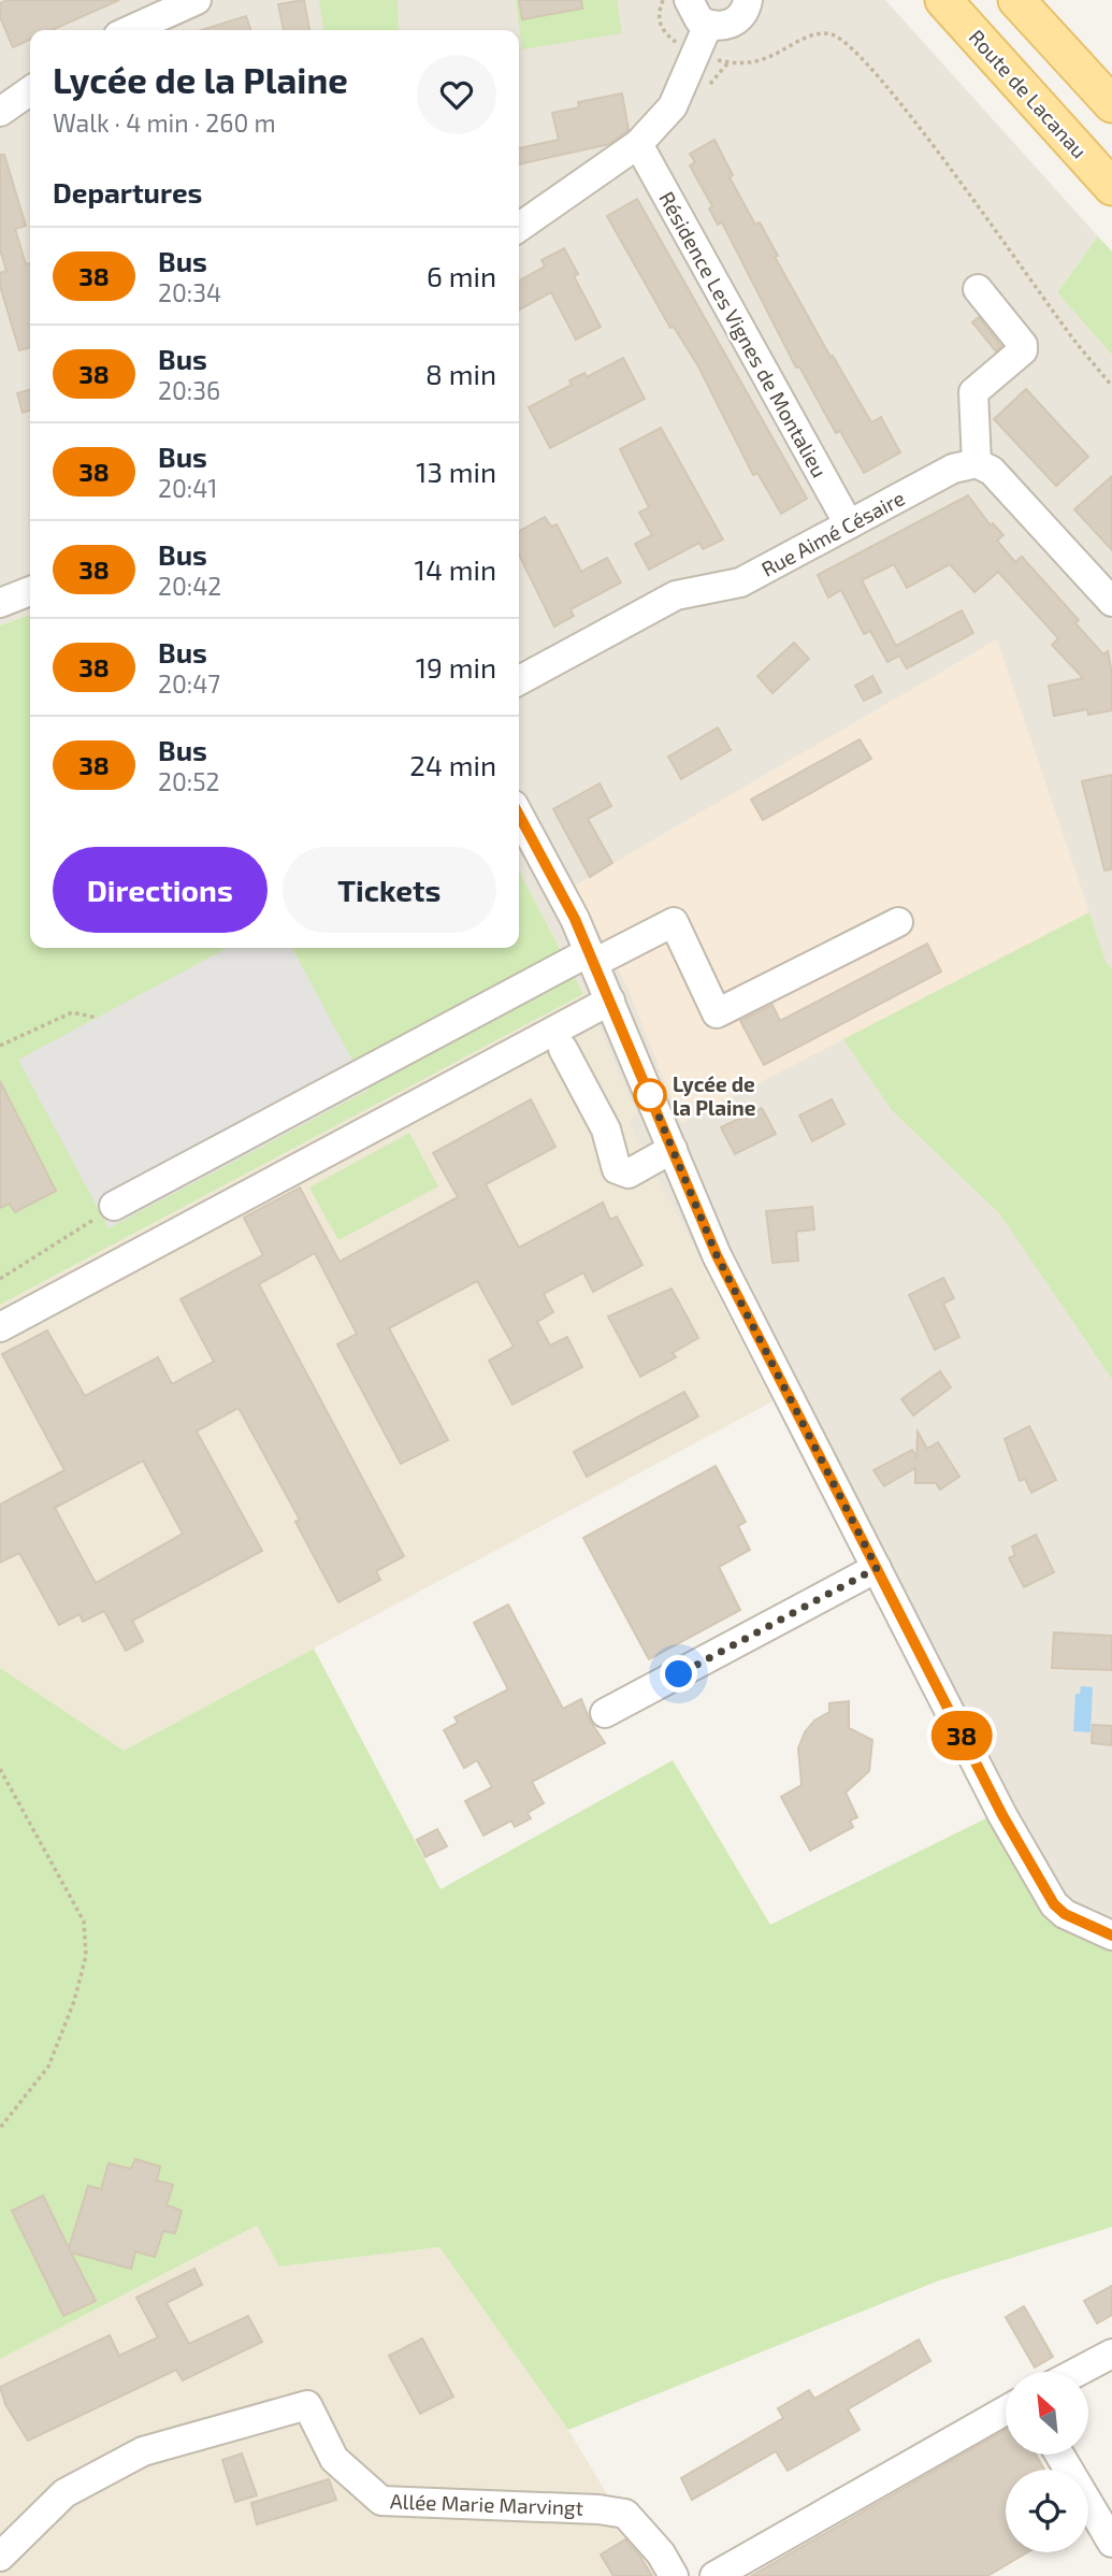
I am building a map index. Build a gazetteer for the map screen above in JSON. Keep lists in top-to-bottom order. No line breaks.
{"streets":{"main road":["Route de Lacanau"],"street":["Résidence Les Vignes de Montalieu","Rue Aimé Césaire","Allée Marie Marvingt"]},"crossings":[["Résidence Les Vignes de Montalieu","Rue Aimé Césaire"]],"places":["Lycée de la Plaine"],"lines":["bus line 38"],"north":"top left","page":{"on_map":"38","heading":[["Lycée de la Plaine","Walk · 4 min · 260 m"],"Departures"],"list":[{"mark":"38","name":"Bus","note":"20:34","value":"6 min"},{"mark":"38","name":"Bus","note":"20:36","value":"8 min"},{"mark":"38","name":"Bus","note":"20:41","value":"13 min"},{"mark":"38","name":"Bus","note":"20:42","value":"14 min"},{"mark":"38","name":"Bus","note":"20:47","value":"19 min"},{"mark":"38","name":"Bus","note":"20:52","value":"24 min"}],"buttons":["Directions","Tickets"]}}
